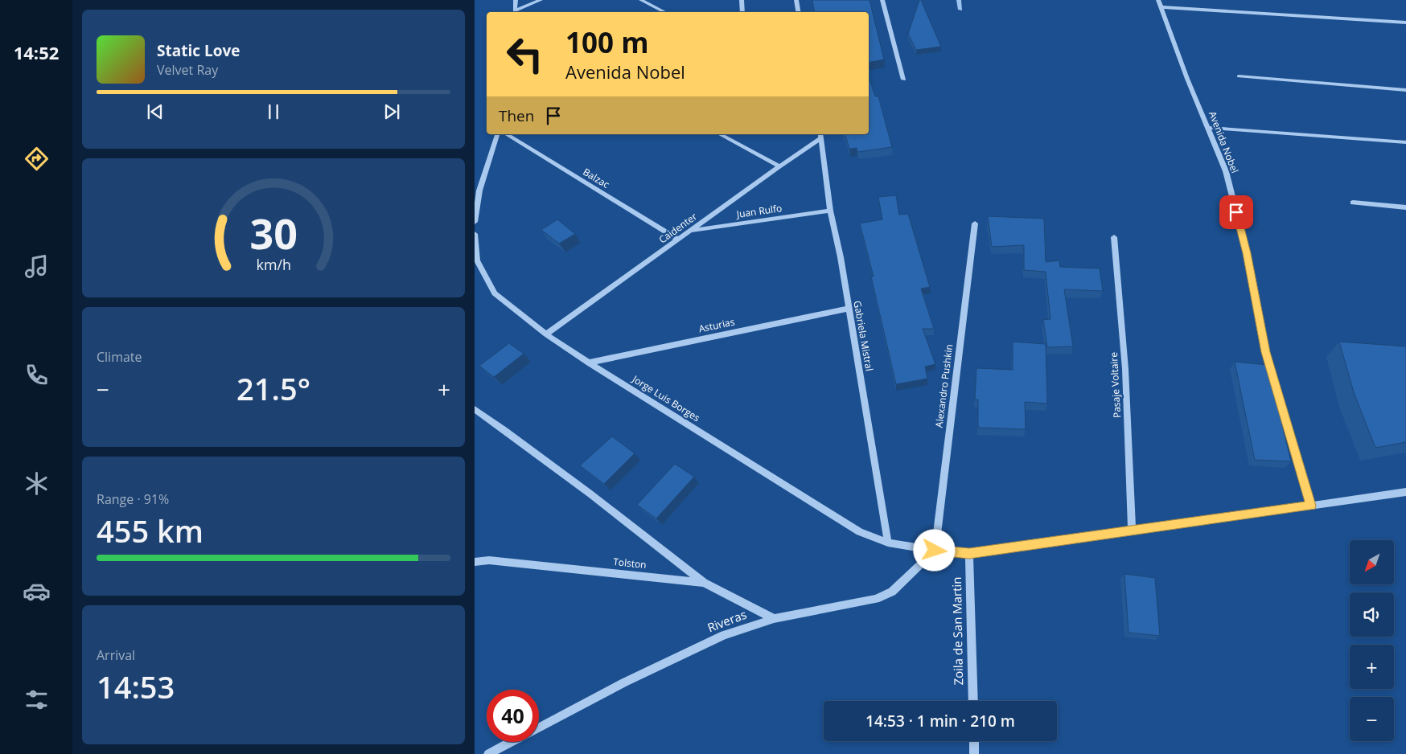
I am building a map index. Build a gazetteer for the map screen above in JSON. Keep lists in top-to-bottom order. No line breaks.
{"streets":{"street":["Avenida Nobel","Balzac","Juan Rulfo","Caidenter","Asturias","Gabriela Mistral","Pasaje Voltaire","Alexandro Pushkin","Jorge Luis Borges","Tolston","Riveras","Zoila de San Martin"]},"crossings":[["Avenida Nobel","Jorge Luis Borges"],["Balzac","Caidenter"],["Juan Rulfo","Caidenter"],["Juan Rulfo","Gabriela Mistral"],["Caidenter","Gabriela Mistral"],["Caidenter","Jorge Luis Borges"],["Asturias","Gabriela Mistral"],["Asturias","Jorge Luis Borges"],["Gabriela Mistral","Jorge Luis Borges"],["Pasaje Voltaire","Jorge Luis Borges"],["Alexandro Pushkin","Jorge Luis Borges"],["Alexandro Pushkin","Riveras"],["Jorge Luis Borges","Riveras"],["Jorge Luis Borges","Zoila de San Martin"],["Tolston","Riveras"]],"north":"bottom left","page":{"tabs":"14:52","turn":["100 m","Avenida Nobel"],"song":["Static Love","Velvet Ray"],"then":"Then","tile":["Climate",["Range · 91%","455 km"],["Arrival","14:53"]],"heat":["−","21.5°","+"],"map_buttons":["+","−"],"limit":"40","trip":"14:53 · 1 min · 210 m","gauge":["30","km/h"]}}
